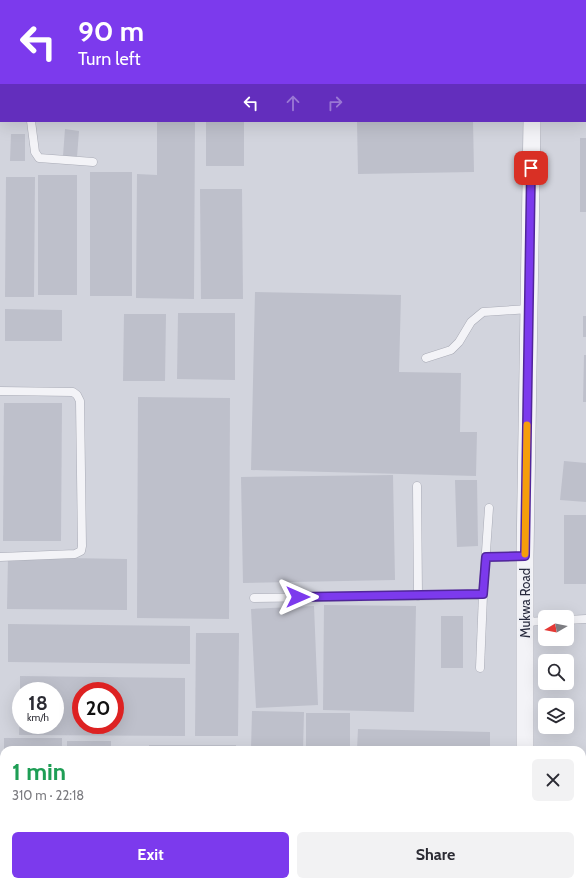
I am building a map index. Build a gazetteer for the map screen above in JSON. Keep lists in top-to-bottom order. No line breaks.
{"streets":{"street":["Mukwa Road"]},"north":"left","page":{"turn":["90 m","Turn left"],"speed":"18 km/h","limit":"20","heading":["1 min","310 m · 22:18"],"buttons":["Exit","Share"]}}
